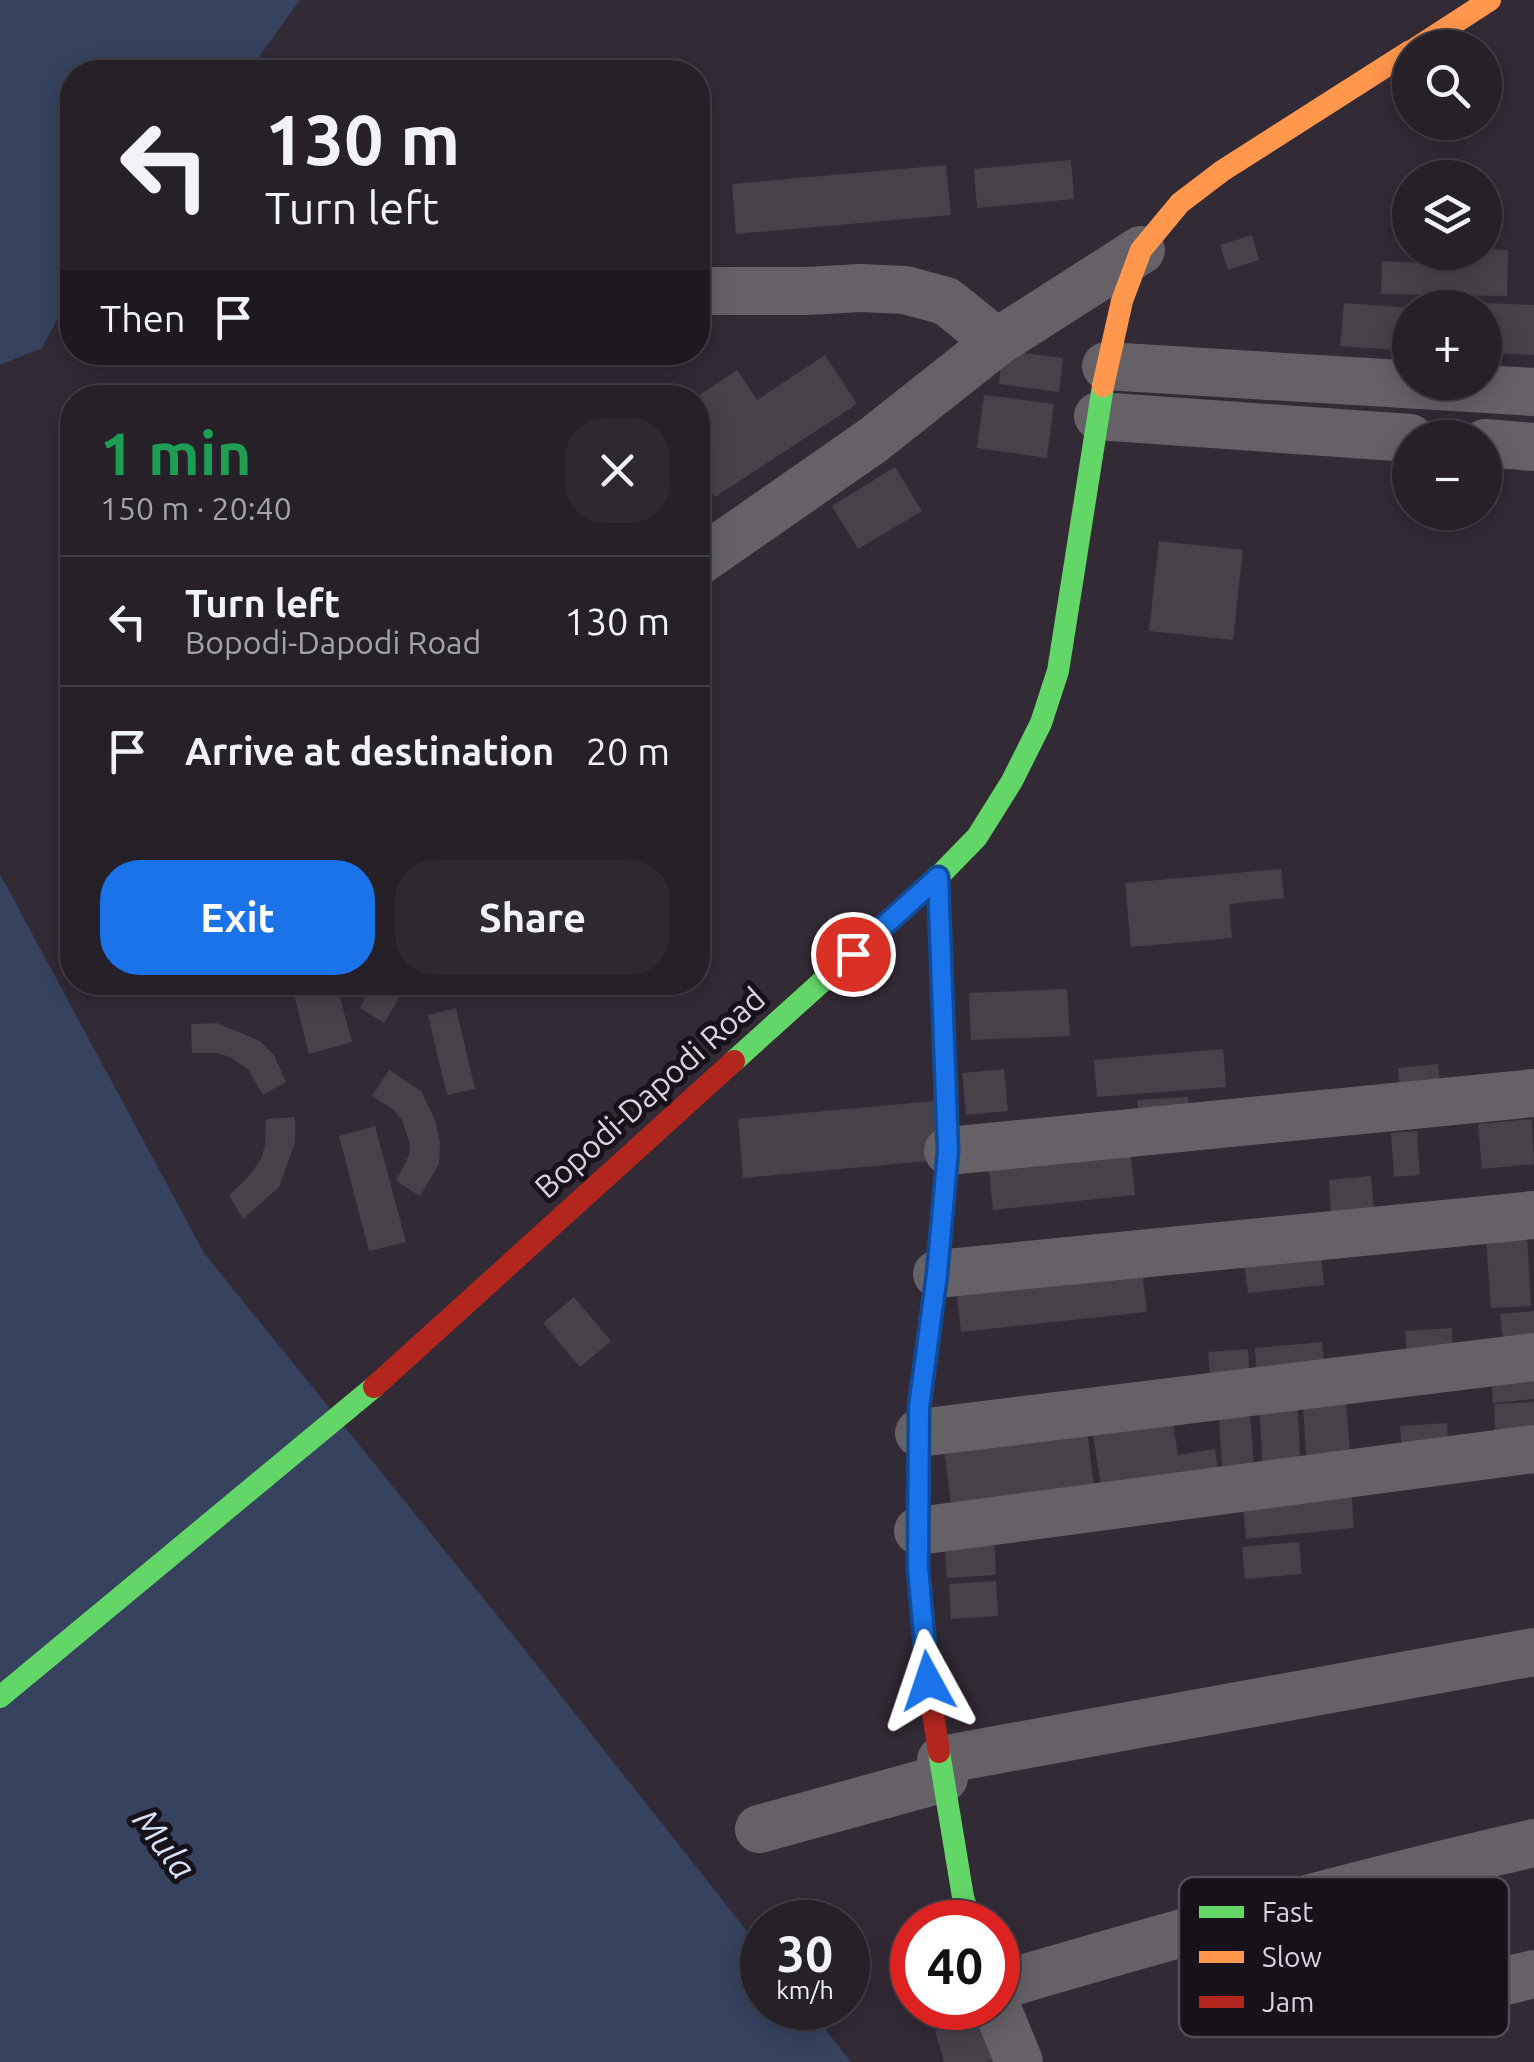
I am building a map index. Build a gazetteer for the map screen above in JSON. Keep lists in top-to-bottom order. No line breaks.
{"streets":{"street":["Bopodi-Dapodi Road"]},"water":["Mula"],"legend":["Fast","Slow","Jam"],"page":{"map_buttons":["+","−"],"turn":["130 m","Turn left"],"then":"Then","heading":["1 min","150 m · 20:40"],"list":[{"name":"Turn left","note":"Bopodi-Dapodi Road","value":"130 m"},{"name":"Arrive at destination","value":"20 m"}],"buttons":["Exit","Share"],"speed":"30 km/h","limit":"40"}}
